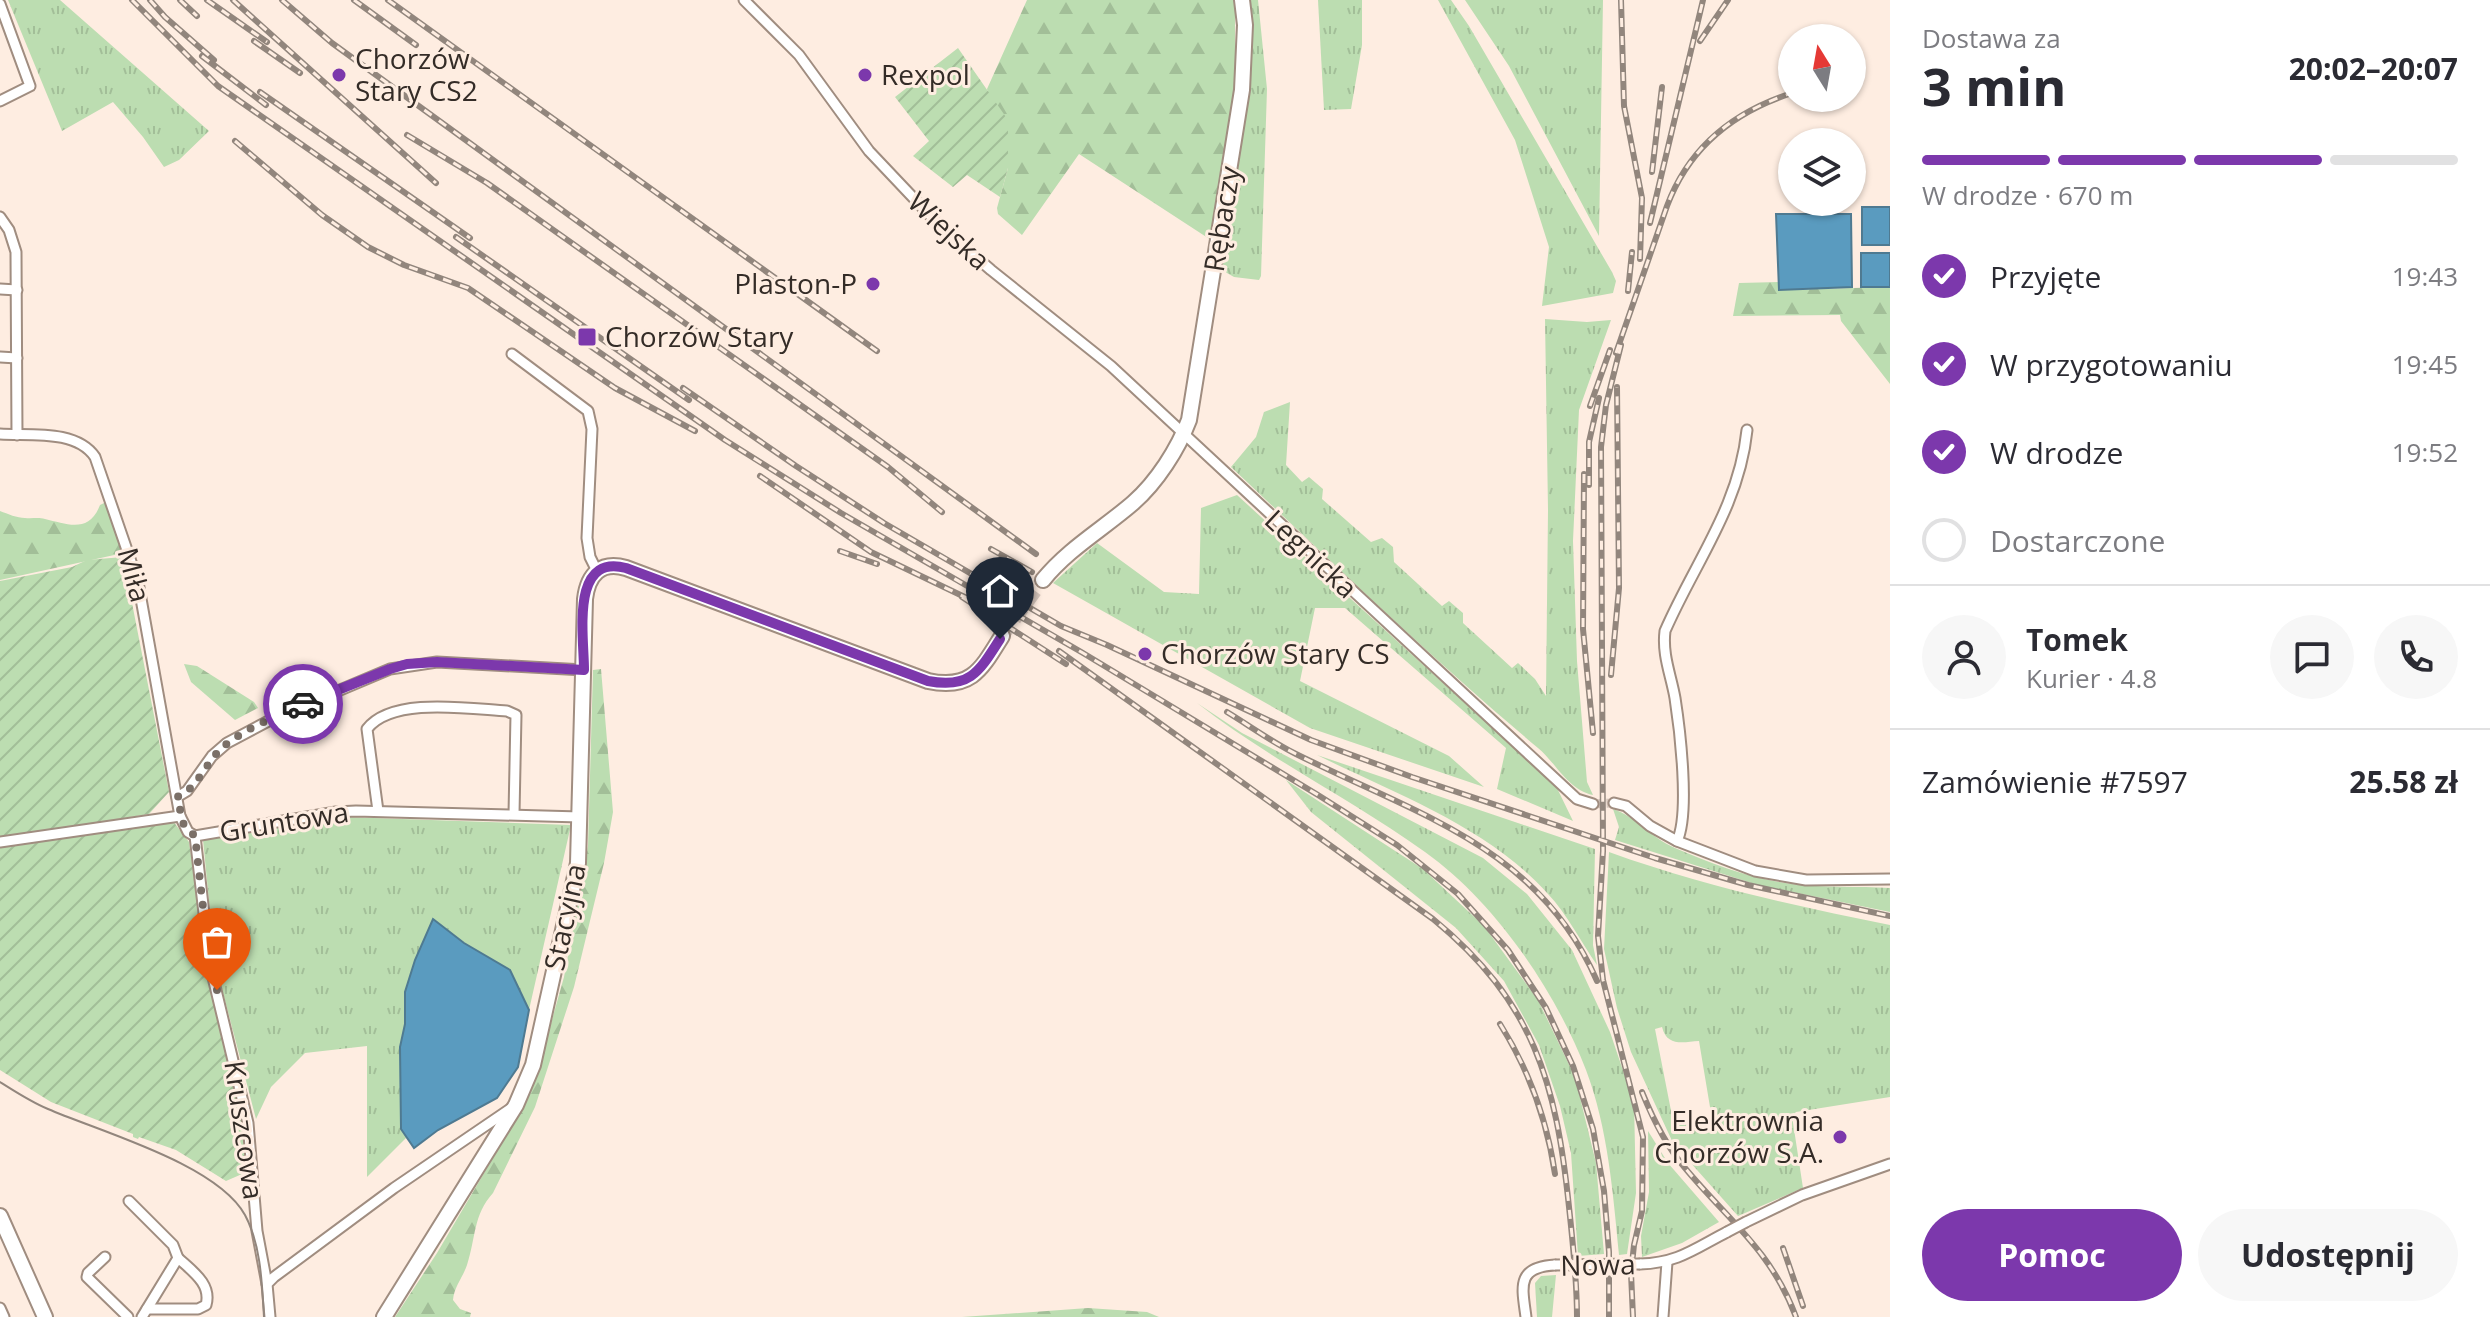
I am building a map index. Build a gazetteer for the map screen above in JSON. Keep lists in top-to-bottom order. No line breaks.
{"streets":{"street":["Rębaczy","Wiejska","Legnicka","Miła","Gruntowa","Stacyjna","Kruszcowa","Nowa"]},"crossings":[["Rębaczy","Wiejska"],["Rębaczy","Legnicka"],["Wiejska","Legnicka"],["Miła","Gruntowa"],["Gruntowa","Stacyjna"],["Gruntowa","Kruszcowa"]],"places":{"other":["Chorzów Stary CS2","Rexpol","Plaston-P","Chorzów Stary CS","Elektrownia Chorzów S.A."],"transit":["Chorzów Stary"]},"north":"top","page":{"heading":["3 min","Dostawa za","20:02–20:07"],"panel":["Tomek","Kurier · 4.8","Zamówienie #7597","25.58 zł"],"bar":"W drodze · 670 m","list":[["Przyjęte","19:43"],["W przygotowaniu","19:45"],["W drodze","19:52"],"Dostarczone"],"buttons":["Pomoc","Udostępnij"]}}
